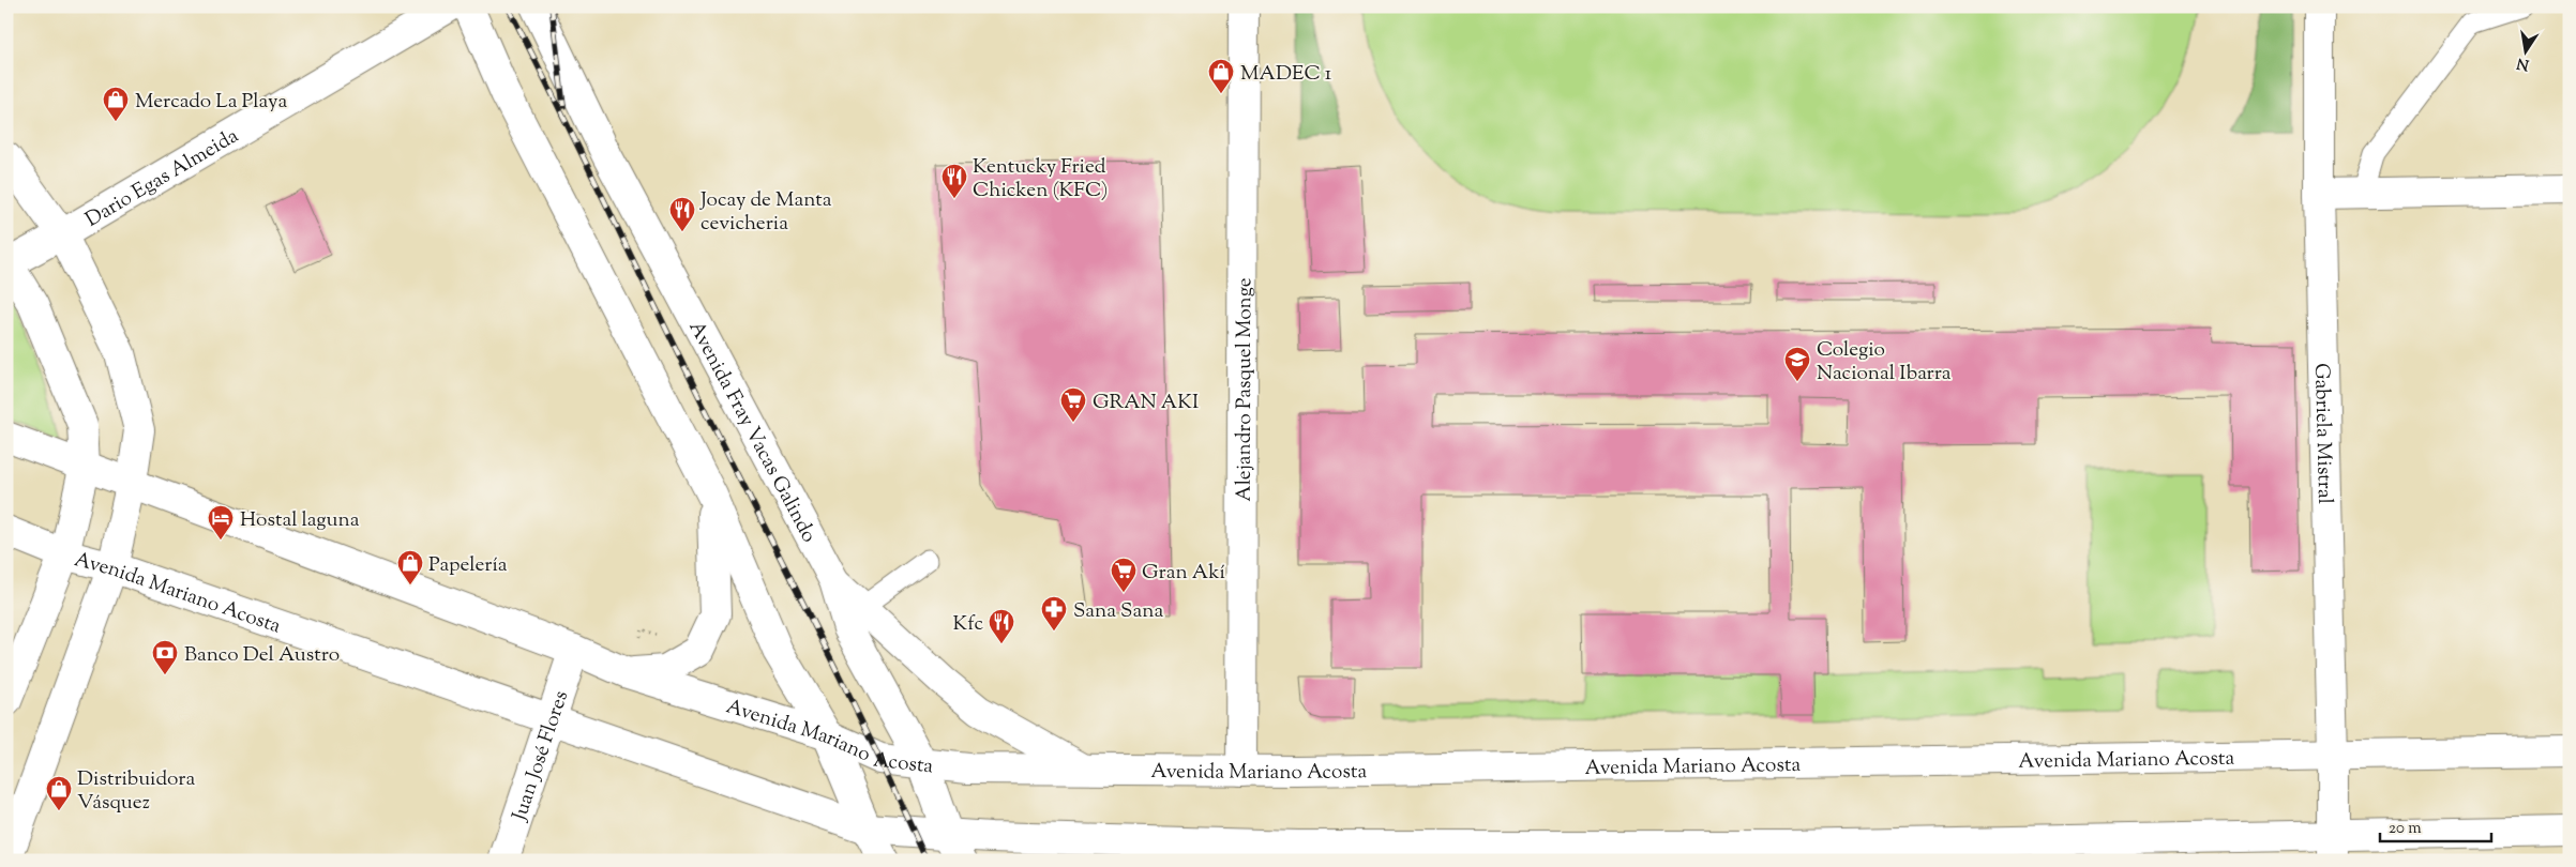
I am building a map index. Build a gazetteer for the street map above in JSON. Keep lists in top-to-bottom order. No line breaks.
{"streets":{"main road":["Dario Egas Almeida","Alejandro Pasquel Monge","Avenida Fray Vacas Galindo","Gabriela Mistral","Avenida Mariano Acosta","Juan José Flores"]},"crossings":[["Alejandro Pasquel Monge","Avenida Mariano Acosta"],["Avenida Fray Vacas Galindo","Avenida Mariano Acosta"],["Gabriela Mistral","Avenida Mariano Acosta"],["Avenida Mariano Acosta","Juan José Flores"]],"places":{"shop":["MADEC 1","Mercado La Playa","Papelería","Distribuidora Vásquez"],"restaurant":["Kentucky Fried Chicken (KFC)","Jocay de Manta cevicheria","Kfc"],"school or university":["Colegio Nacional Ibarra"],"supermarket":["GRAN AKI","Gran Akí"],"hotel":["Hostal laguna"],"pharmacy":["Sana Sana"],"bank":["Banco Del Austro"]},"scale_bar":"20 m","north":"bottom"}
